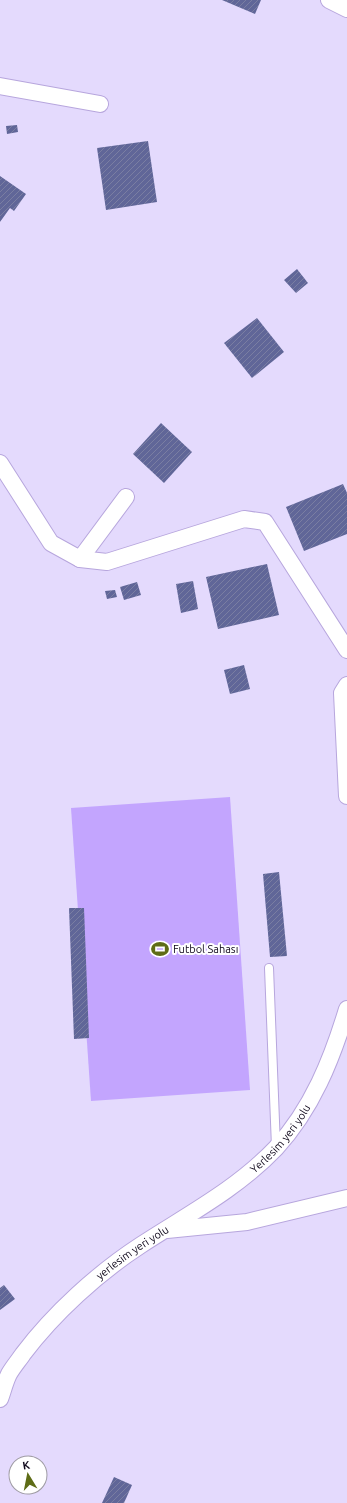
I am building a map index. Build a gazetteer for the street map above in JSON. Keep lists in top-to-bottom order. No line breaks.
{"streets":{"street":["Yerlesim yeri yolu","yerlesim yeri yolu"]},"crossings":[["Yerlesim yeri yolu","yerlesim yeri yolu"]],"places":{"sports":["Futbol Sahası"]},"north":"top"}
